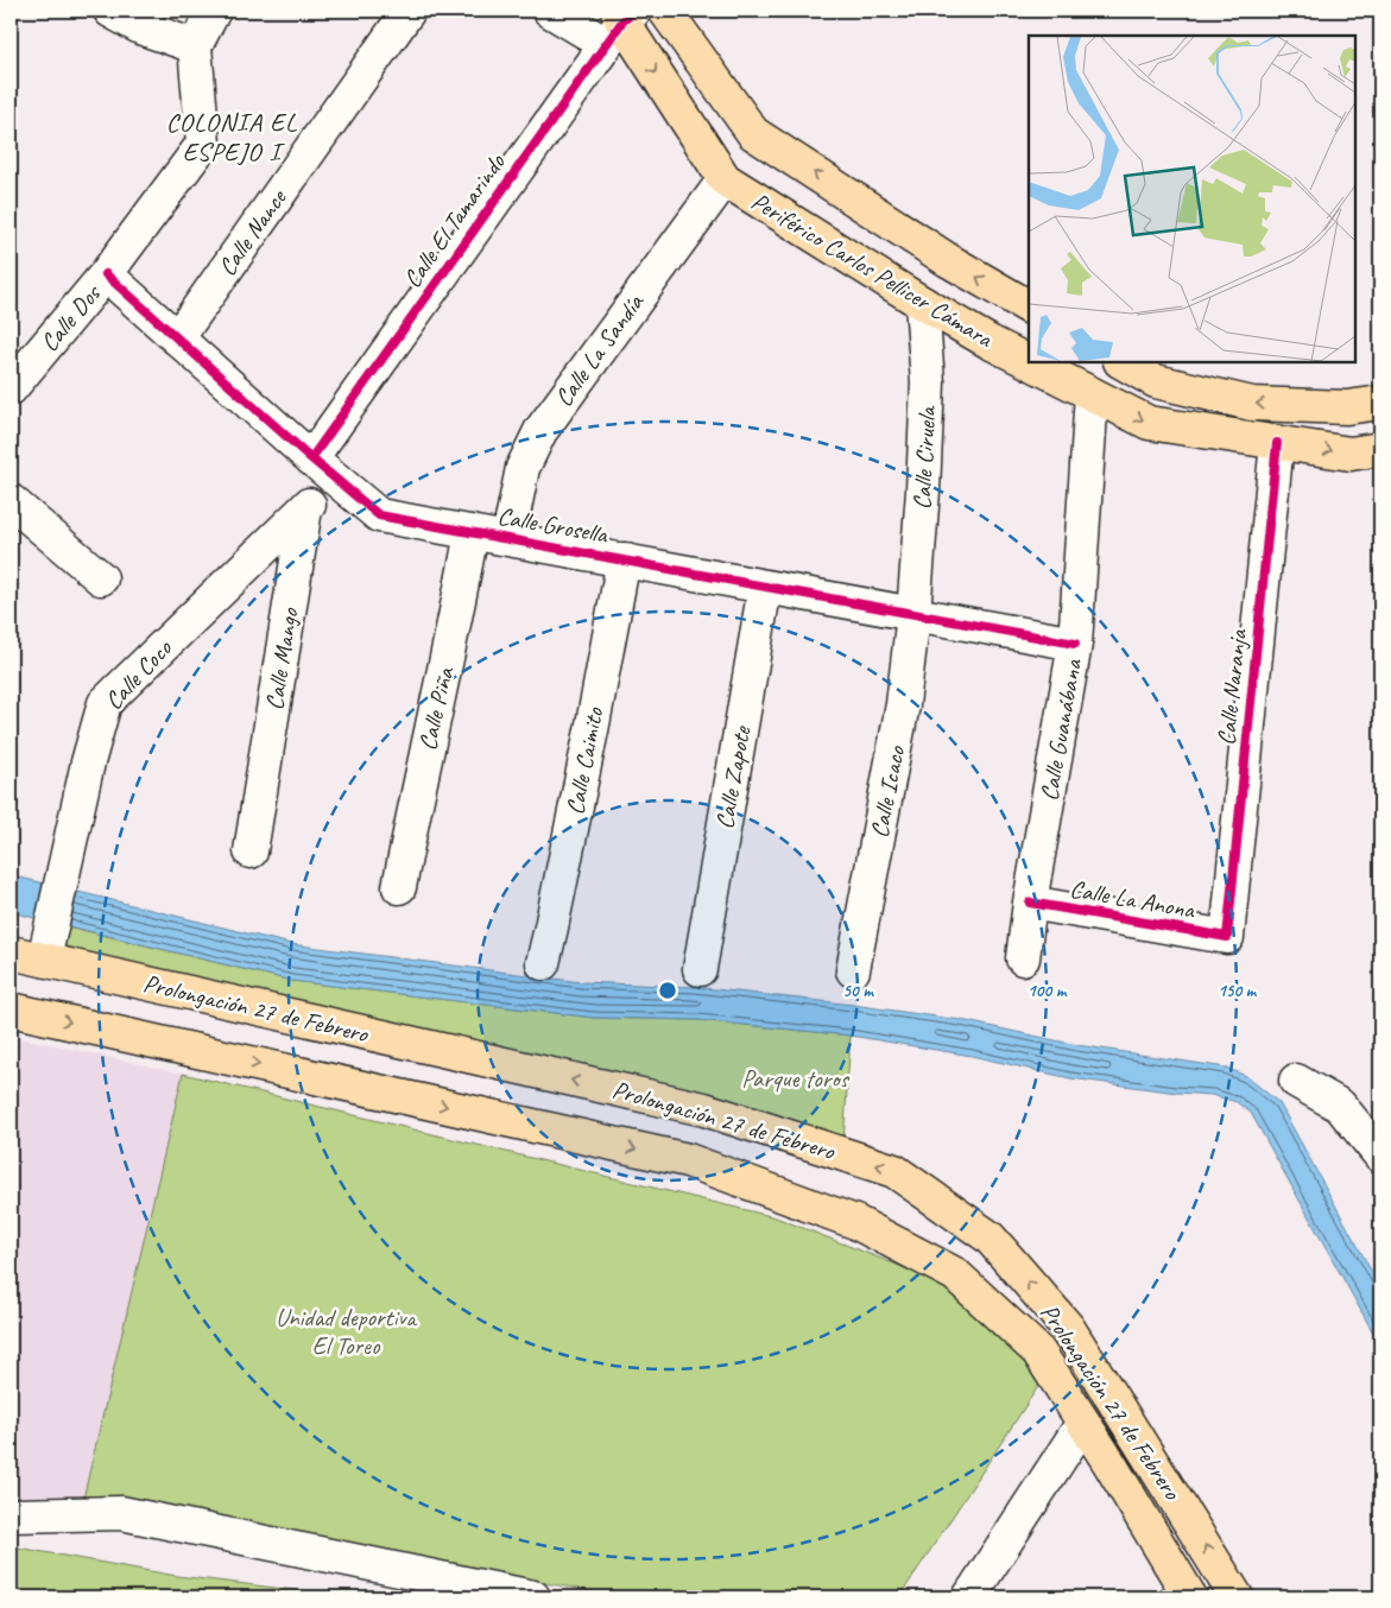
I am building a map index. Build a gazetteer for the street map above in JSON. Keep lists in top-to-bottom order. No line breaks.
{"streets":{"main road":["Periférico Carlos Pellicer Cámara","Prolongación 27 de Febrero"],"street":["Calle El Tamarindo","Calle Nance","Calle Dos","Calle La Sandía","Calle Ciruela","Calle Grosella","Calle Mango","Calle Coco","Calle Naranja","Calle Piña","Calle Guanábana","Calle Caimito","Calle Zapote","Calle Icaco","Calle La Anona"]},"crossings":[["Calle El Tamarindo","Periférico Carlos Pellicer Cámara"],["Calle El Tamarindo","Calle Grosella"],["Calle El Tamarindo","Calle Mango"],["Calle Nance","Calle Grosella"],["Periférico Carlos Pellicer Cámara","Calle La Sandía"],["Periférico Carlos Pellicer Cámara","Calle Ciruela"],["Periférico Carlos Pellicer Cámara","Calle Naranja"],["Periférico Carlos Pellicer Cámara","Calle Guanábana"],["Calle Dos","Calle Grosella"],["Calle La Sandía","Calle Grosella"],["Calle Ciruela","Calle Grosella"],["Calle Ciruela","Calle Icaco"],["Calle Grosella","Calle Mango"],["Calle Grosella","Calle Piña"],["Calle Grosella","Calle Guanábana"],["Calle Grosella","Calle Caimito"],["Calle Grosella","Calle Zapote"],["Calle Grosella","Calle Icaco"],["Calle Mango","Calle Coco"],["Calle Coco","Prolongación 27 de Febrero"],["Calle Naranja","Calle La Anona"],["Calle Guanábana","Calle La Anona"]],"districts":["COLONIA EL ESPEJO I"],"parks":["Parque toros","Unidad deportiva El Toreo"],"rings":["50 m","100 m","150 m"]}
